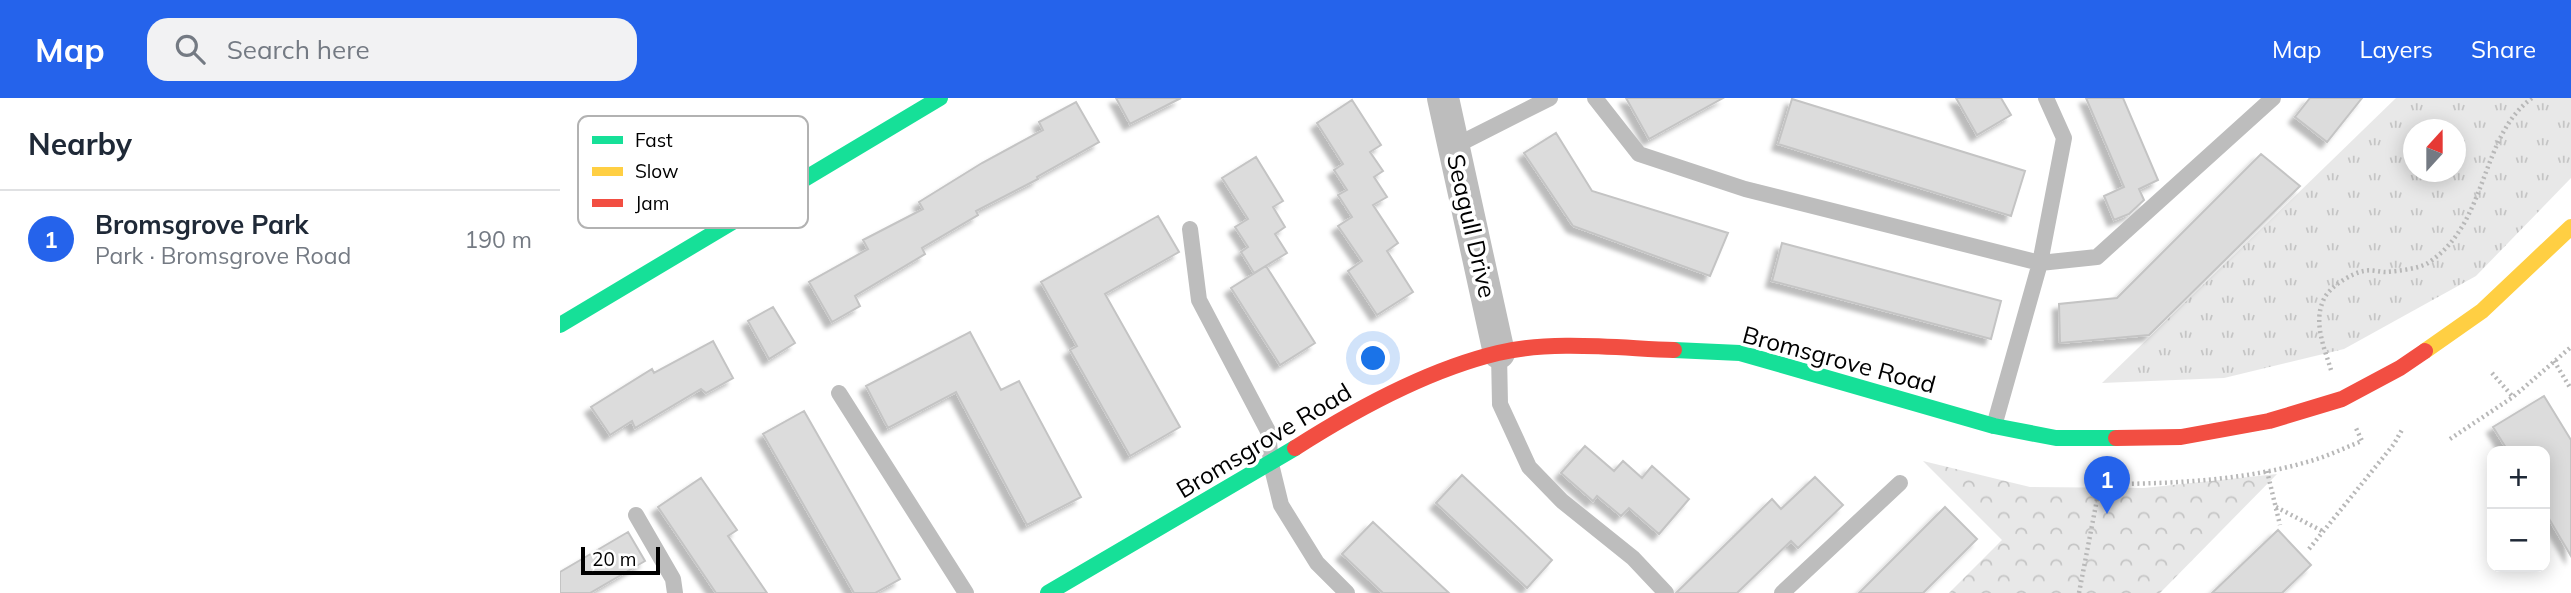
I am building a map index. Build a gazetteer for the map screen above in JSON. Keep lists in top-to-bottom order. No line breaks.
{"streets":{"street":["Seagull Drive","Bromsgrove Road"]},"crossings":[["Seagull Drive","Bromsgrove Road"]],"legend":["Fast","Slow","Jam"],"scale_bar":"20 m","north":"top","page":{"header":"Map","search":"Search here","nav":["Map","Layers","Share"],"heading":"Nearby","list":[{"mark":"1","name":"Bromsgrove Park","note":"Park · Bromsgrove Road","value":"190 m"}],"map_buttons":["+","−"],"pins":"1","scale":"20 m"}}
